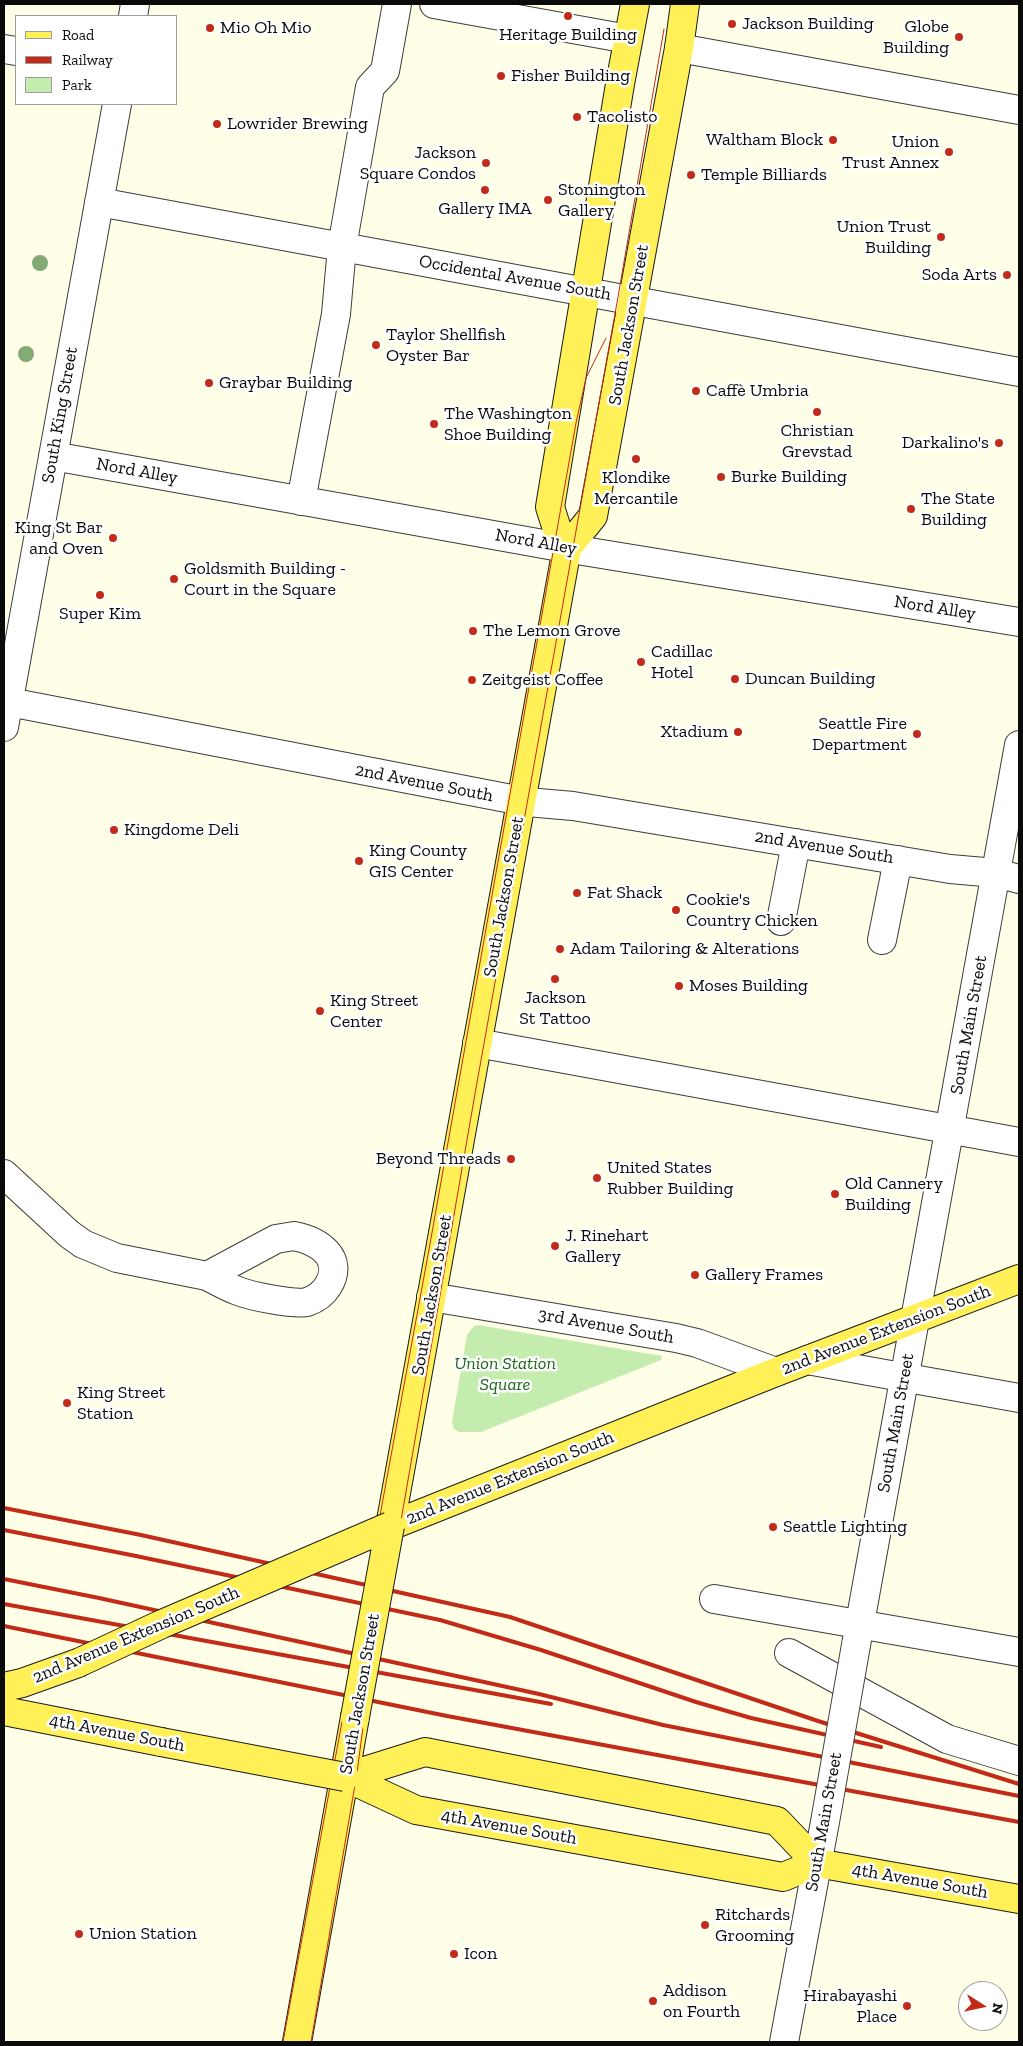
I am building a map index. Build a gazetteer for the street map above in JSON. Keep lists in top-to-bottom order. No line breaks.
{"streets":{"main road":["South Jackson Street","2nd Avenue Extension South","4th Avenue South"],"street":["Occidental Avenue South","South King Street","Nord Alley","2nd Avenue South","South Main Street","3rd Avenue South"]},"crossings":[["Occidental Avenue South","South Jackson Street"],["Occidental Avenue South","South King Street"],["South Jackson Street","Nord Alley"],["South Jackson Street","2nd Avenue South"],["South Jackson Street","3rd Avenue South"],["South Jackson Street","2nd Avenue Extension South"],["South Jackson Street","4th Avenue South"],["South King Street","Nord Alley"],["South King Street","2nd Avenue South"],["2nd Avenue South","South Main Street"],["South Main Street","2nd Avenue Extension South"],["South Main Street","4th Avenue South"],["3rd Avenue South","2nd Avenue Extension South"]],"parks":["Union Station Square"],"places":["Heritage Building","Jackson Building","Mio Oh Mio","Globe Building","Fisher Building","Tacolisto","Lowrider Brewing","Waltham Block","Union Trust Annex","Jackson Square Condos","Temple Billiards","Gallery IMA","Stonington Gallery","Union Trust Building","Soda Arts","Taylor Shellfish Oyster Bar","Graybar Building","Caffè Umbria","Christian Grevstad","The Washington Shoe Building","Darkalino's","Klondike Mercantile","Burke Building","The State Building","King St Bar and Oven","Goldsmith Building - Court in the Square","Super Kim","The Lemon Grove","Cadillac Hotel","Duncan Building","Zeitgeist Coffee","Xtadium","Seattle Fire Department","Kingdome Deli","King County GIS Center","Fat Shack","Cookie's Country Chicken","Adam Tailoring & Alterations","Jackson St Tattoo","Moses Building","King Street Center","Beyond Threads","United States Rubber Building","Old Cannery Building","J. Rinehart Gallery","Gallery Frames","King Street Station","Seattle Lighting","Ritchards Grooming","Union Station","Icon","Addison on Fourth","Hirabayashi Place"],"legend":["Road","Railway","Park"],"north":"right"}
